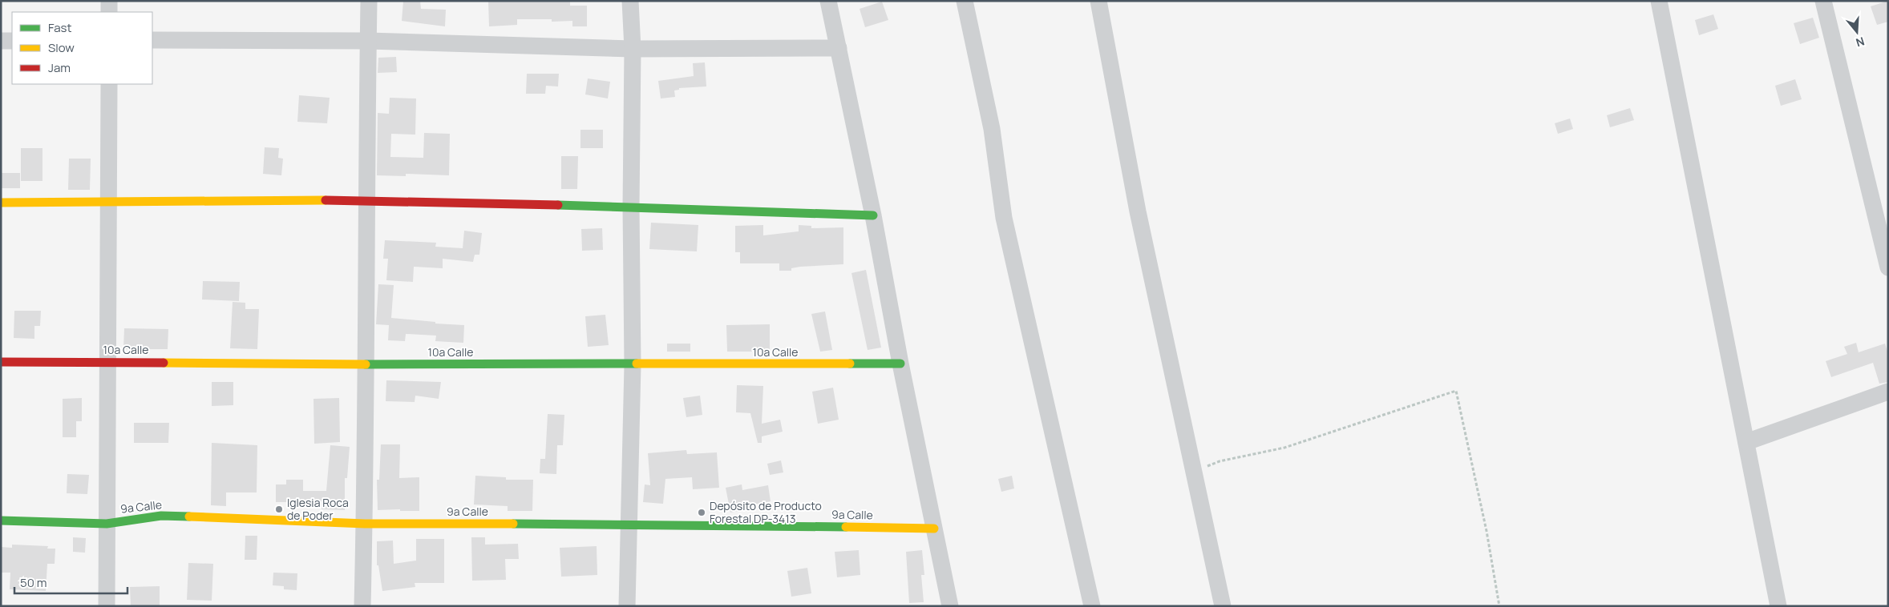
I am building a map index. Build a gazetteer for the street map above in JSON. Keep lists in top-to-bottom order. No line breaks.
{"streets":{"street":["10a Calle","9a Calle"]},"places":["Iglesia Roca de Poder","Depósito de Producto Forestal DP-3413"],"legend":["Fast","Slow","Jam"],"scale_bar":"50 m","north":"bottom"}
